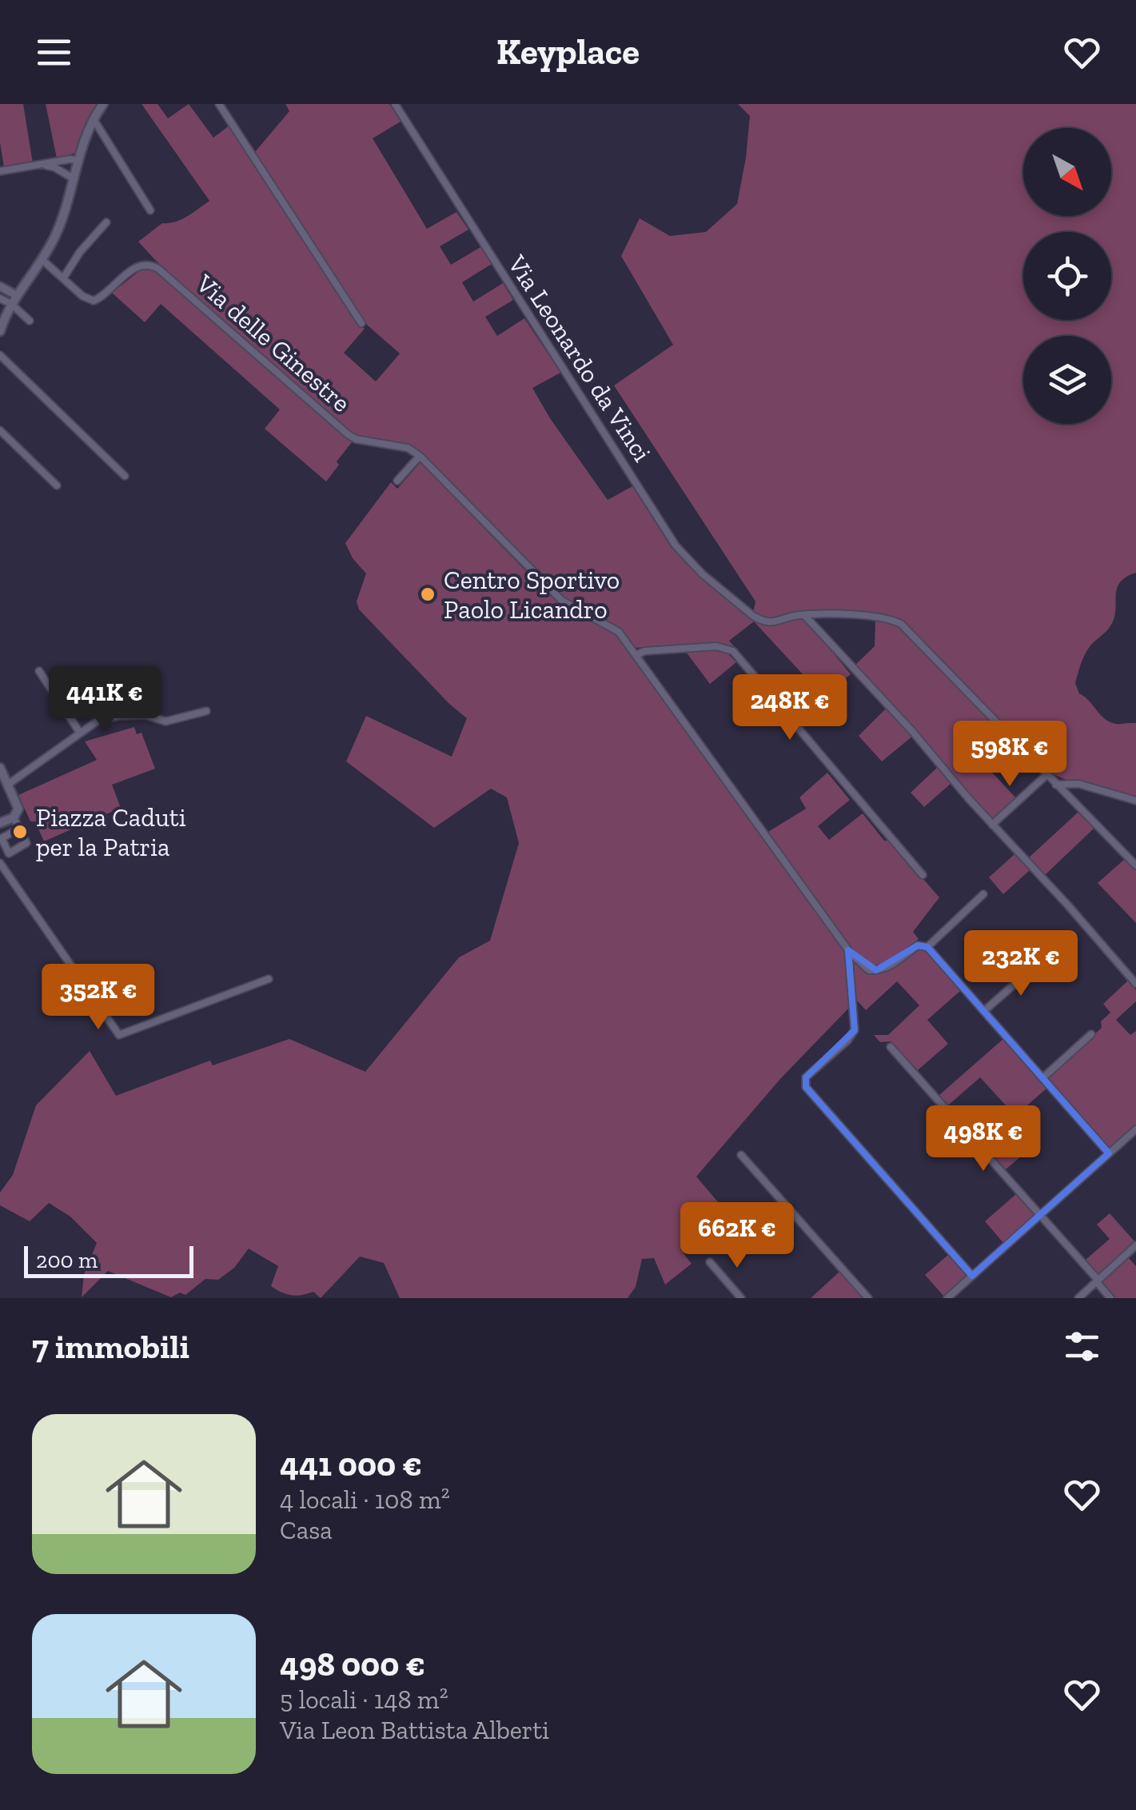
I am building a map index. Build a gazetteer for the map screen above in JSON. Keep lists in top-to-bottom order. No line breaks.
{"streets":{"street":["Via delle Ginestre","Via Leonardo da Vinci"]},"places":["Centro Sportivo Paolo Licandro","Piazza Caduti per la Patria"],"scale_bar":"200 m","north":"bottom right","page":{"header":"Keyplace","price":["441K €","248K €","598K €","232K €","352K €","498K €","662K €"],"scale":"200 m","heading":"7 immobili","list":[{"name":"441 000 €","note":"4 locali · 108 m² · Casa"},{"name":"498 000 €","note":"5 locali · 148 m² · Via Leon Battista Alberti"}]}}
